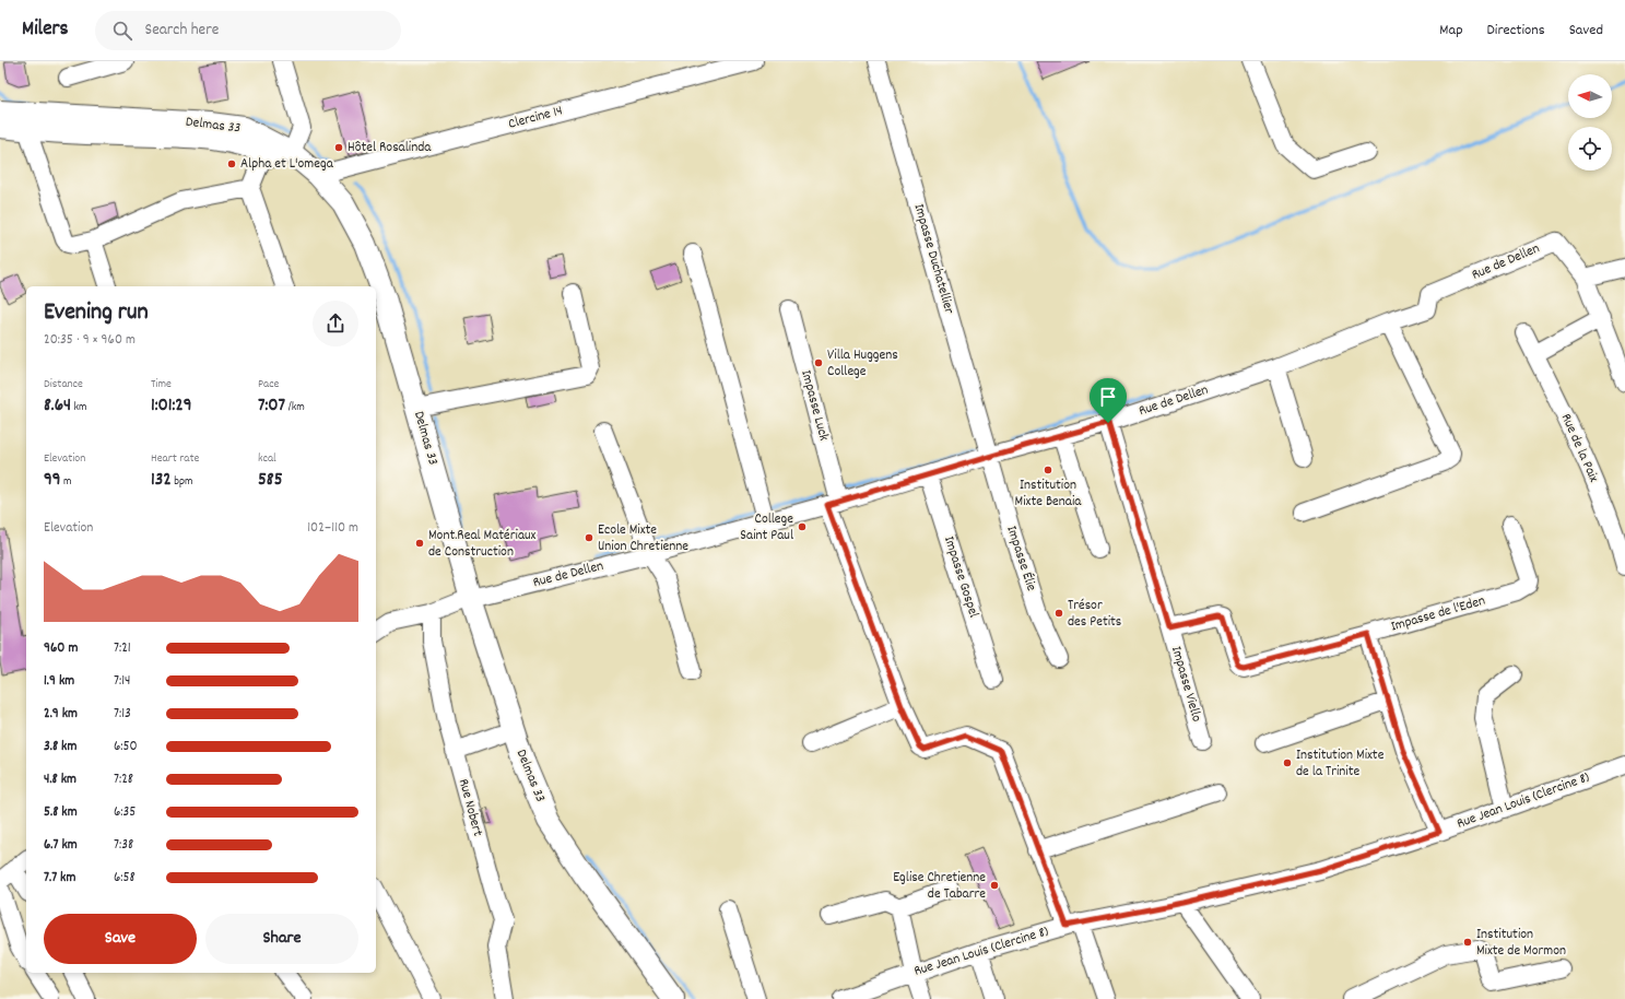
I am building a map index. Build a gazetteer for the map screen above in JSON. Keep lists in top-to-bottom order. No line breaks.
{"streets":{"main road":["Delmas 33"],"street":["Clercine 14","Impasse Duchatellier","Rue de Dellen","Impasse Luck","Rue de la Paix","Impasse Élie","Impasse Gospel","Impasse de l'Eden","Impasse Viello","Rue Jean Louis (Clercine 8)","Rue Nobert"]},"crossings":[["Clercine 14","Delmas 33"],["Delmas 33","Rue de Dellen"],["Impasse Duchatellier","Rue de Dellen"],["Impasse Duchatellier","Impasse Élie"],["Rue de Dellen","Impasse Luck"],["Rue de Dellen","Impasse Élie"],["Rue de Dellen","Impasse Gospel"],["Rue de Dellen","Rue Nobert"],["Impasse de l'Eden","Impasse Viello"]],"places":["Hôtel Rosalinda","Alpha et L'omega","Villa Huggens College","Institution Mixte Benaia","College Saint Paul","Ecole Mixte Union Chretienne","Mont.Real Matériaux de Construction","Trésor des Petits","Institution Mixte de la Trinite","Eglise Chretienne de Tabarre","Institution Mixte de Mormon"],"north":"left","page":{"header":"Milers","search":"Search here","nav":["Map","Directions","Saved"],"heading":["Evening run","20:35 · 9 × 960 m"],"stats":[["Distance","8.64 km"],["Time","1:01:29"],["Pace","7:07 /km"],["Elevation","99 m"],["Heart rate","132 bpm"],["kcal","585"]],"chart":["Elevation","102–110 m"],"list":[{"name":"960 m","note":"7:21"},{"name":"1.9 km","note":"7:14"},{"name":"2.9 km","note":"7:13"},{"name":"3.8 km","note":"6:50"},{"name":"4.8 km","note":"7:28"},{"name":"5.8 km","note":"6:35"},{"name":"6.7 km","note":"7:38"},{"name":"7.7 km","note":"6:58"}],"buttons":["Save","Share"]}}
